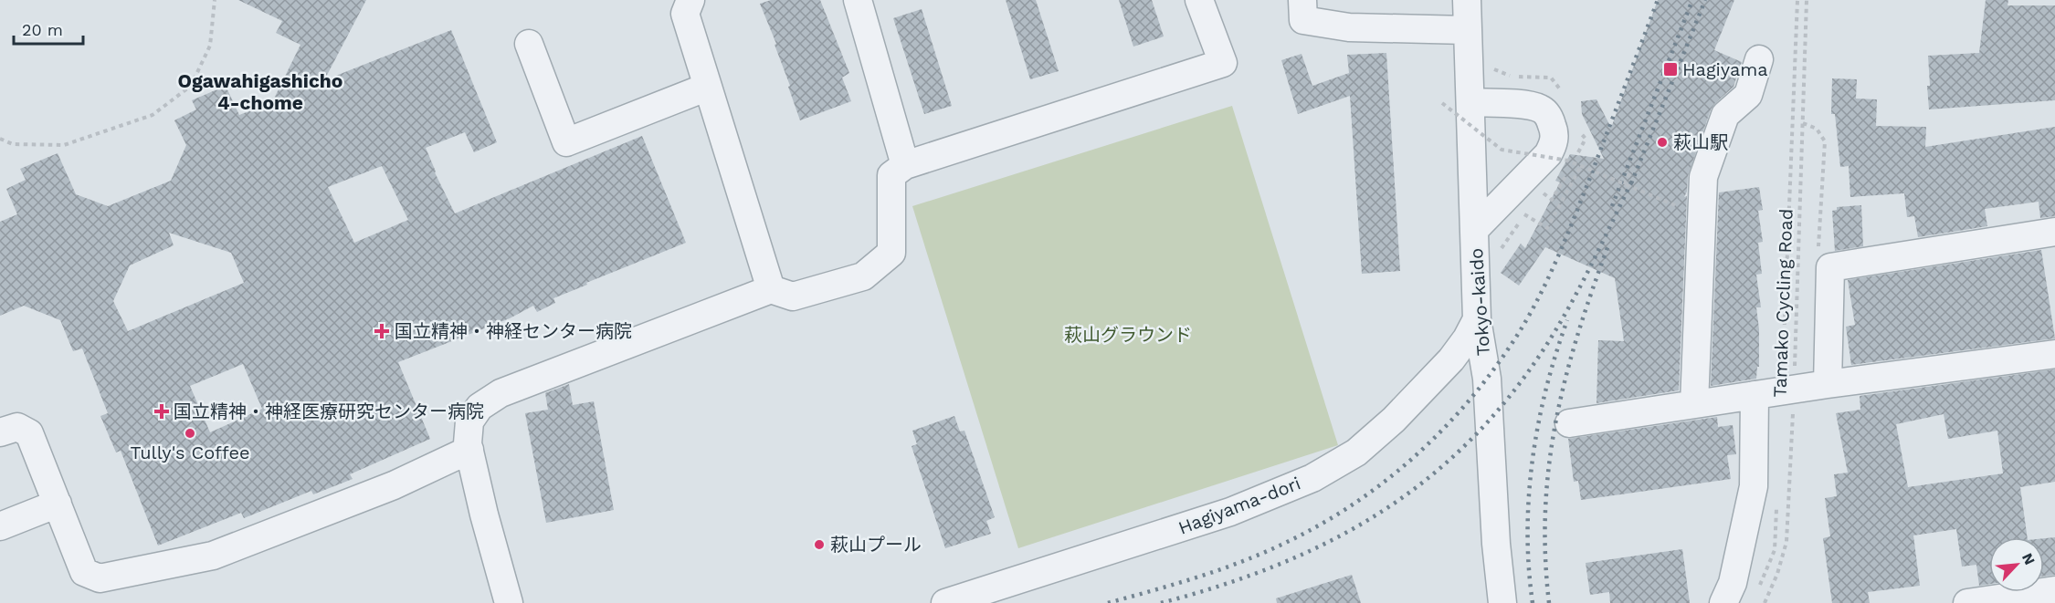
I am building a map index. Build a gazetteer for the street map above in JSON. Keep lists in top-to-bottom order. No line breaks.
{"streets":{"street":["Tokyo-kaido","Hagiyama-dori"],"path":["Tamako Cycling Road"]},"crossings":[["Tokyo-kaido","Hagiyama-dori"]],"districts":["Ogawahigashicho 4-chome"],"parks":["萩山グラウンド"],"places":{"transit":["Hagiyama"],"other":["萩山駅","Tully's Coffee","萩山プール"],"health":["国立精神・神経センター病院","国立精神・神経医療研究センター病院"]},"scale_bar":"20 m","north":"top right"}
